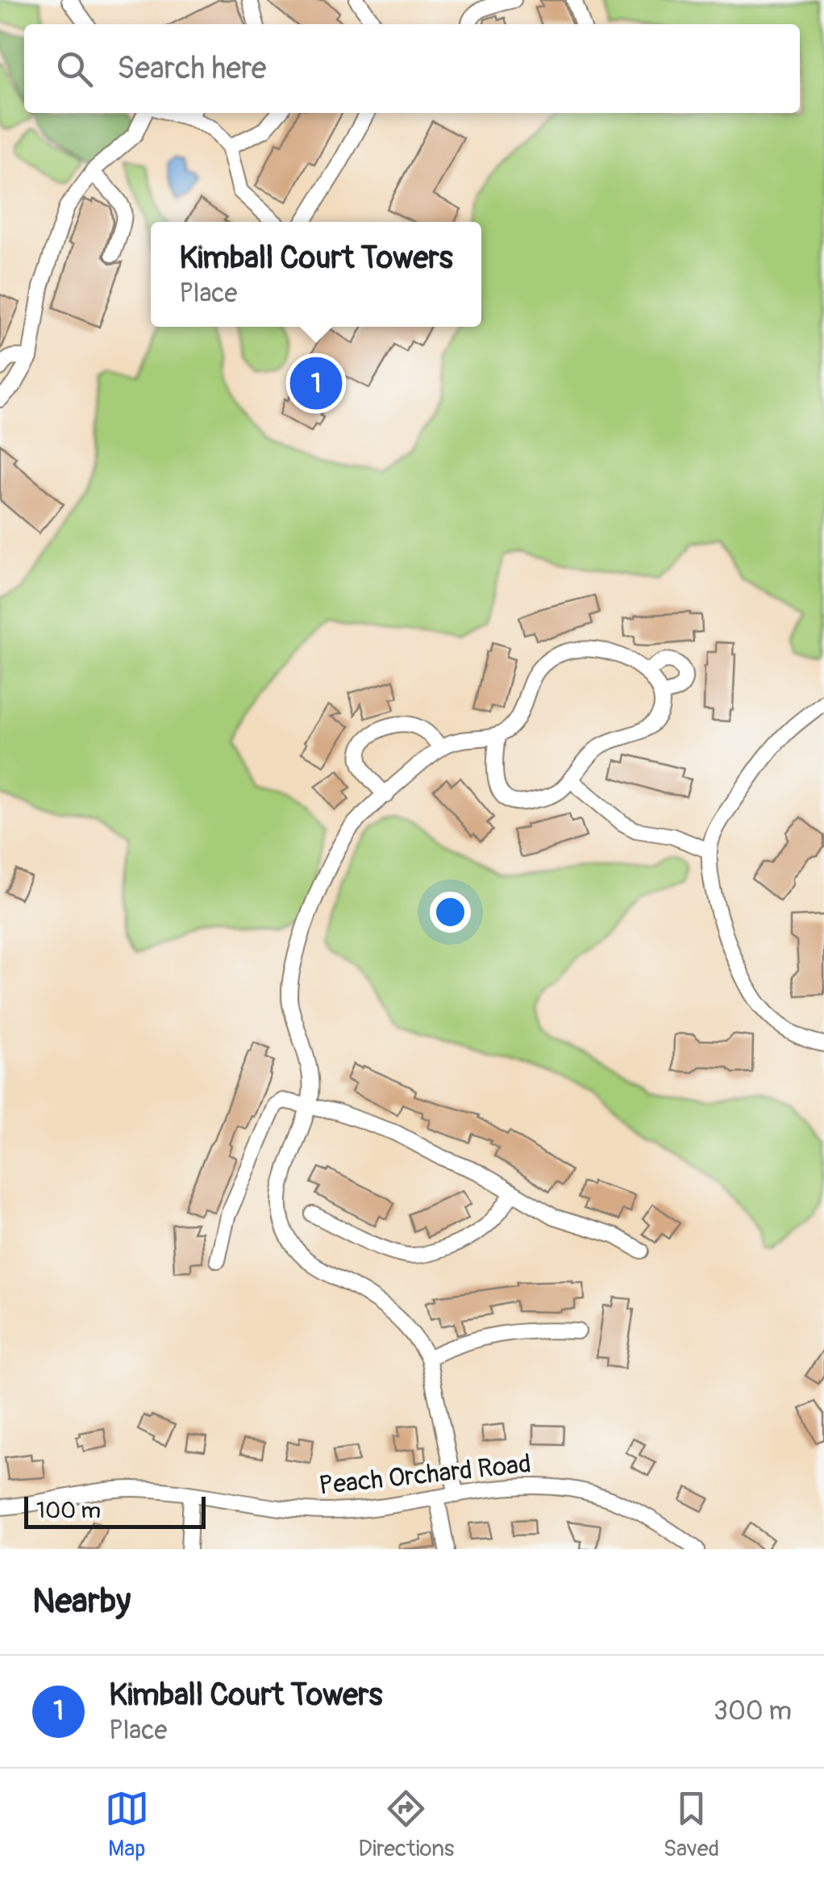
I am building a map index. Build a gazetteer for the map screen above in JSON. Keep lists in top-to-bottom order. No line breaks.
{"streets":{"street":["Peach Orchard Road"]},"scale_bar":"100 m","page":{"search":"Search here","popup":["Kimball Court Towers","Place"],"pins":"1","scale":"100 m","heading":"Nearby","list":[{"mark":"1","name":"Kimball Court Towers","note":"Place","value":"300 m"}],"nav":["Map","Directions","Saved"]}}
